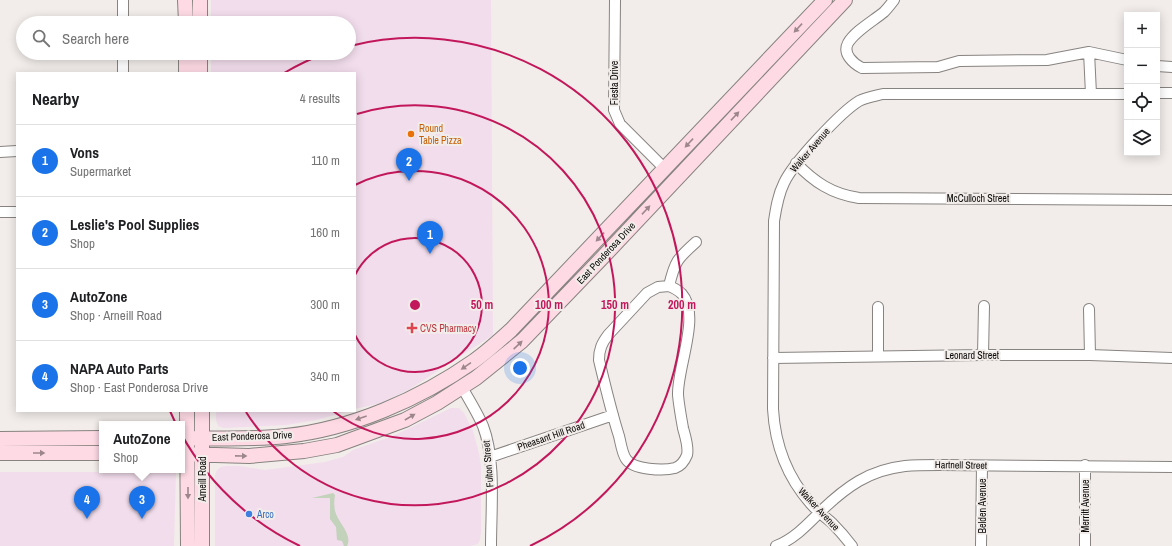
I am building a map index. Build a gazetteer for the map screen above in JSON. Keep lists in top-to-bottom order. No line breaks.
{"streets":{"main road":["East Ponderosa Drive","Arneill Road"],"street":["Fiesta Drive","Walker Avenue","McCulloch Street","Leonard Street","Pheasant Hill Road","Fulton Street","Hartnell Street","Belden Avenue","Merritt Avenue"]},"crossings":[["Fiesta Drive","East Ponderosa Drive"],["Walker Avenue","McCulloch Street"],["Walker Avenue","Leonard Street"],["Walker Avenue","Hartnell Street"],["East Ponderosa Drive","Fulton Street"],["East Ponderosa Drive","Arneill Road"],["Pheasant Hill Road","Fulton Street"],["Hartnell Street","Belden Avenue"],["Hartnell Street","Merritt Avenue"]],"places":{"other":["Round Table Pizza","Arco"],"health":["CVS Pharmacy"]},"page":{"map_buttons":["+","−"],"search":"Search here","heading":["Nearby","4 results"],"list":[{"mark":"1","name":"Vons","note":"Supermarket","value":"110 m"},{"mark":"2","name":"Leslie's Pool Supplies","note":"Shop","value":"160 m"},{"mark":"3","name":"AutoZone","note":"Shop · Arneill Road","value":"300 m"},{"mark":"4","name":"NAPA Auto Parts","note":"Shop · East Ponderosa Drive","value":"340 m"}],"pins":["2","1","3","4"],"popup":["AutoZone","Shop"]},"rings":["50 m","100 m","150 m","200 m"]}
